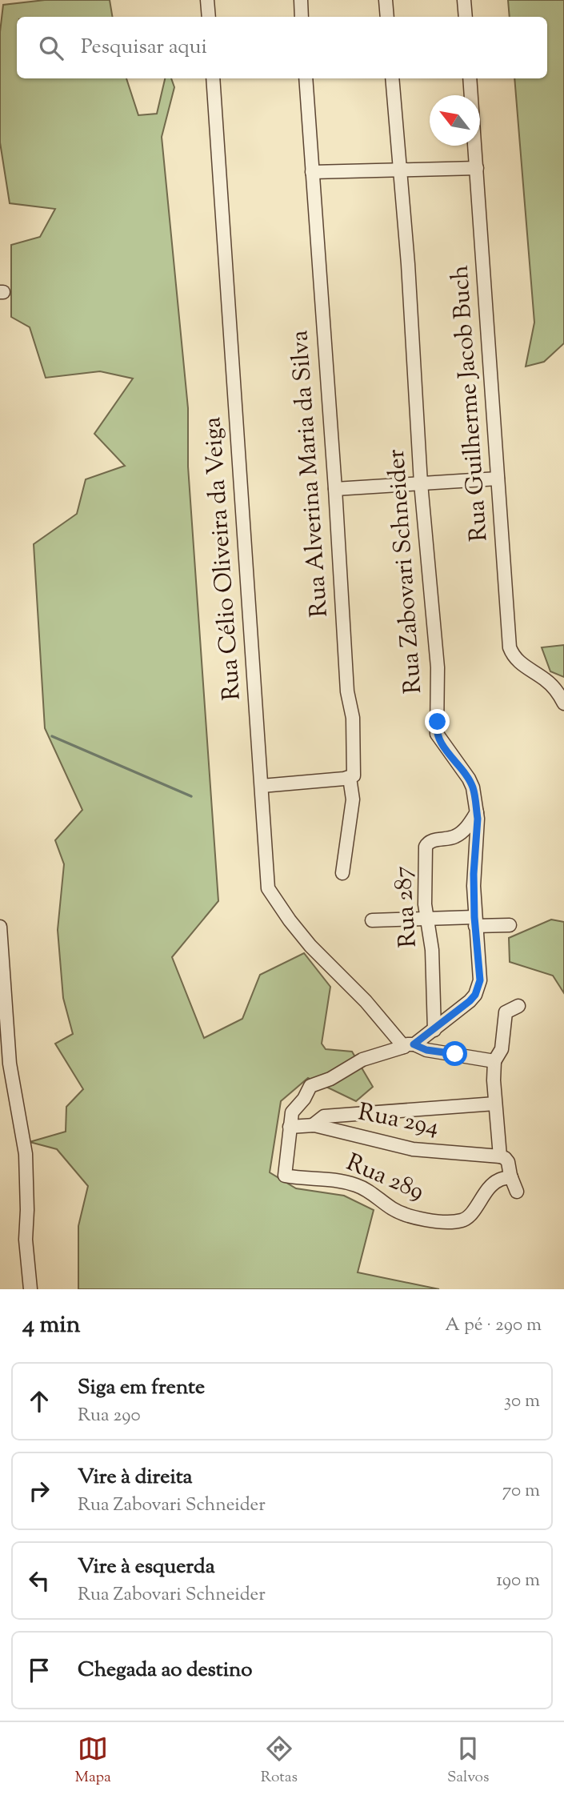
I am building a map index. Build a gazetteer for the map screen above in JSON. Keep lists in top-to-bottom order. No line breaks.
{"streets":{"street":["Rua Guilherme Jacob Buch","Rua Alverina Maria da Silva","Rua Célio Oliveira da Veiga","Rua Zabovari Schneider","Rua 287","Rua 294","Rua 289"]},"crossings":[["Rua Célio Oliveira da Veiga","Rua Zabovari Schneider"],["Rua Célio Oliveira da Veiga","Rua 289"],["Rua Zabovari Schneider","Rua 287"],["Rua Zabovari Schneider","Rua 289"],["Rua 294","Rua 289"]],"north":"top left","page":{"search":"Pesquisar aqui","heading":["4 min","A pé · 290 m"],"list":[["Siga em frente","Rua 290","30 m"],["Vire à direita","Rua Zabovari Schneider","70 m"],["Vire à esquerda","Rua Zabovari Schneider","190 m"],"Chegada ao destino"],"nav":["Mapa","Rotas","Salvos"]}}
